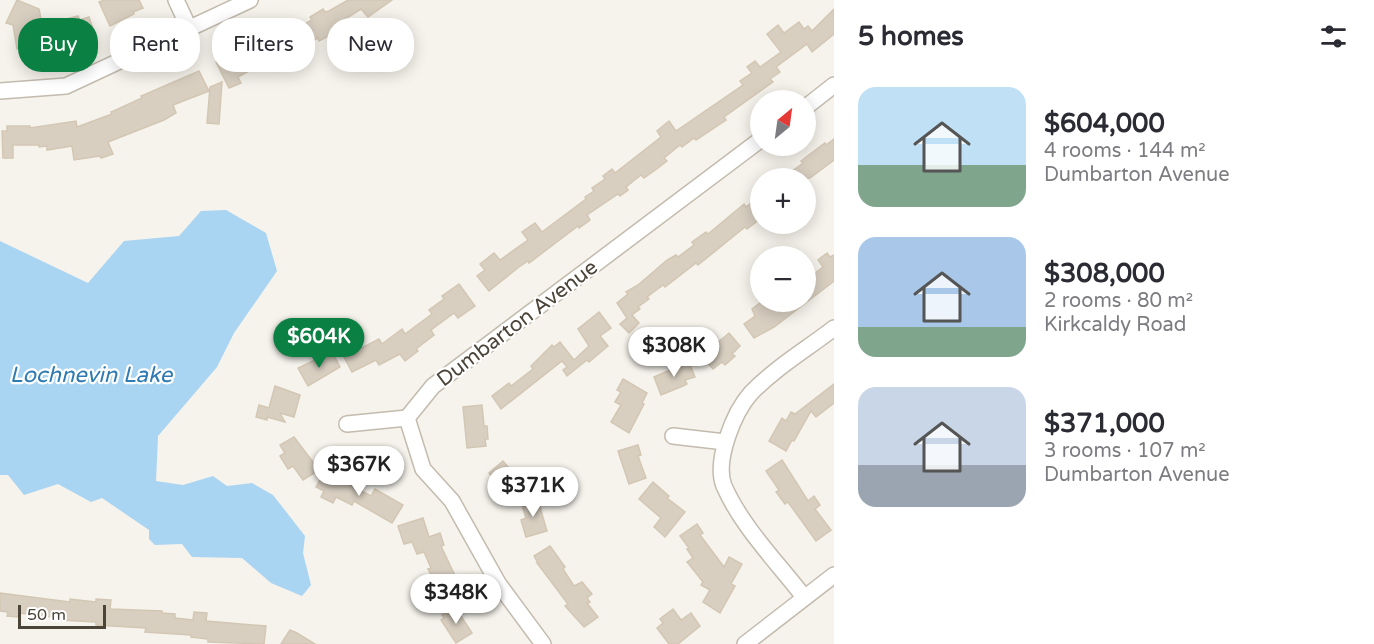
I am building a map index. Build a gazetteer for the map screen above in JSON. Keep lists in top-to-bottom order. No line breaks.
{"streets":{"street":["Dumbarton Avenue"]},"water":["Lochnevin Lake"],"scale_bar":"50 m","north":"top right","page":{"heading":"5 homes","chip":["Buy","Rent","Filters","New"],"list":[{"name":"$604,000","note":"4 rooms · 144 m² · Dumbarton Avenue"},{"name":"$308,000","note":"2 rooms · 80 m² · Kirkcaldy Road"},{"name":"$371,000","note":"3 rooms · 107 m² · Dumbarton Avenue"}],"map_buttons":["+","−"],"price":["$604K","$308K","$367K","$371K","$348K"],"scale":"50 m"}}
